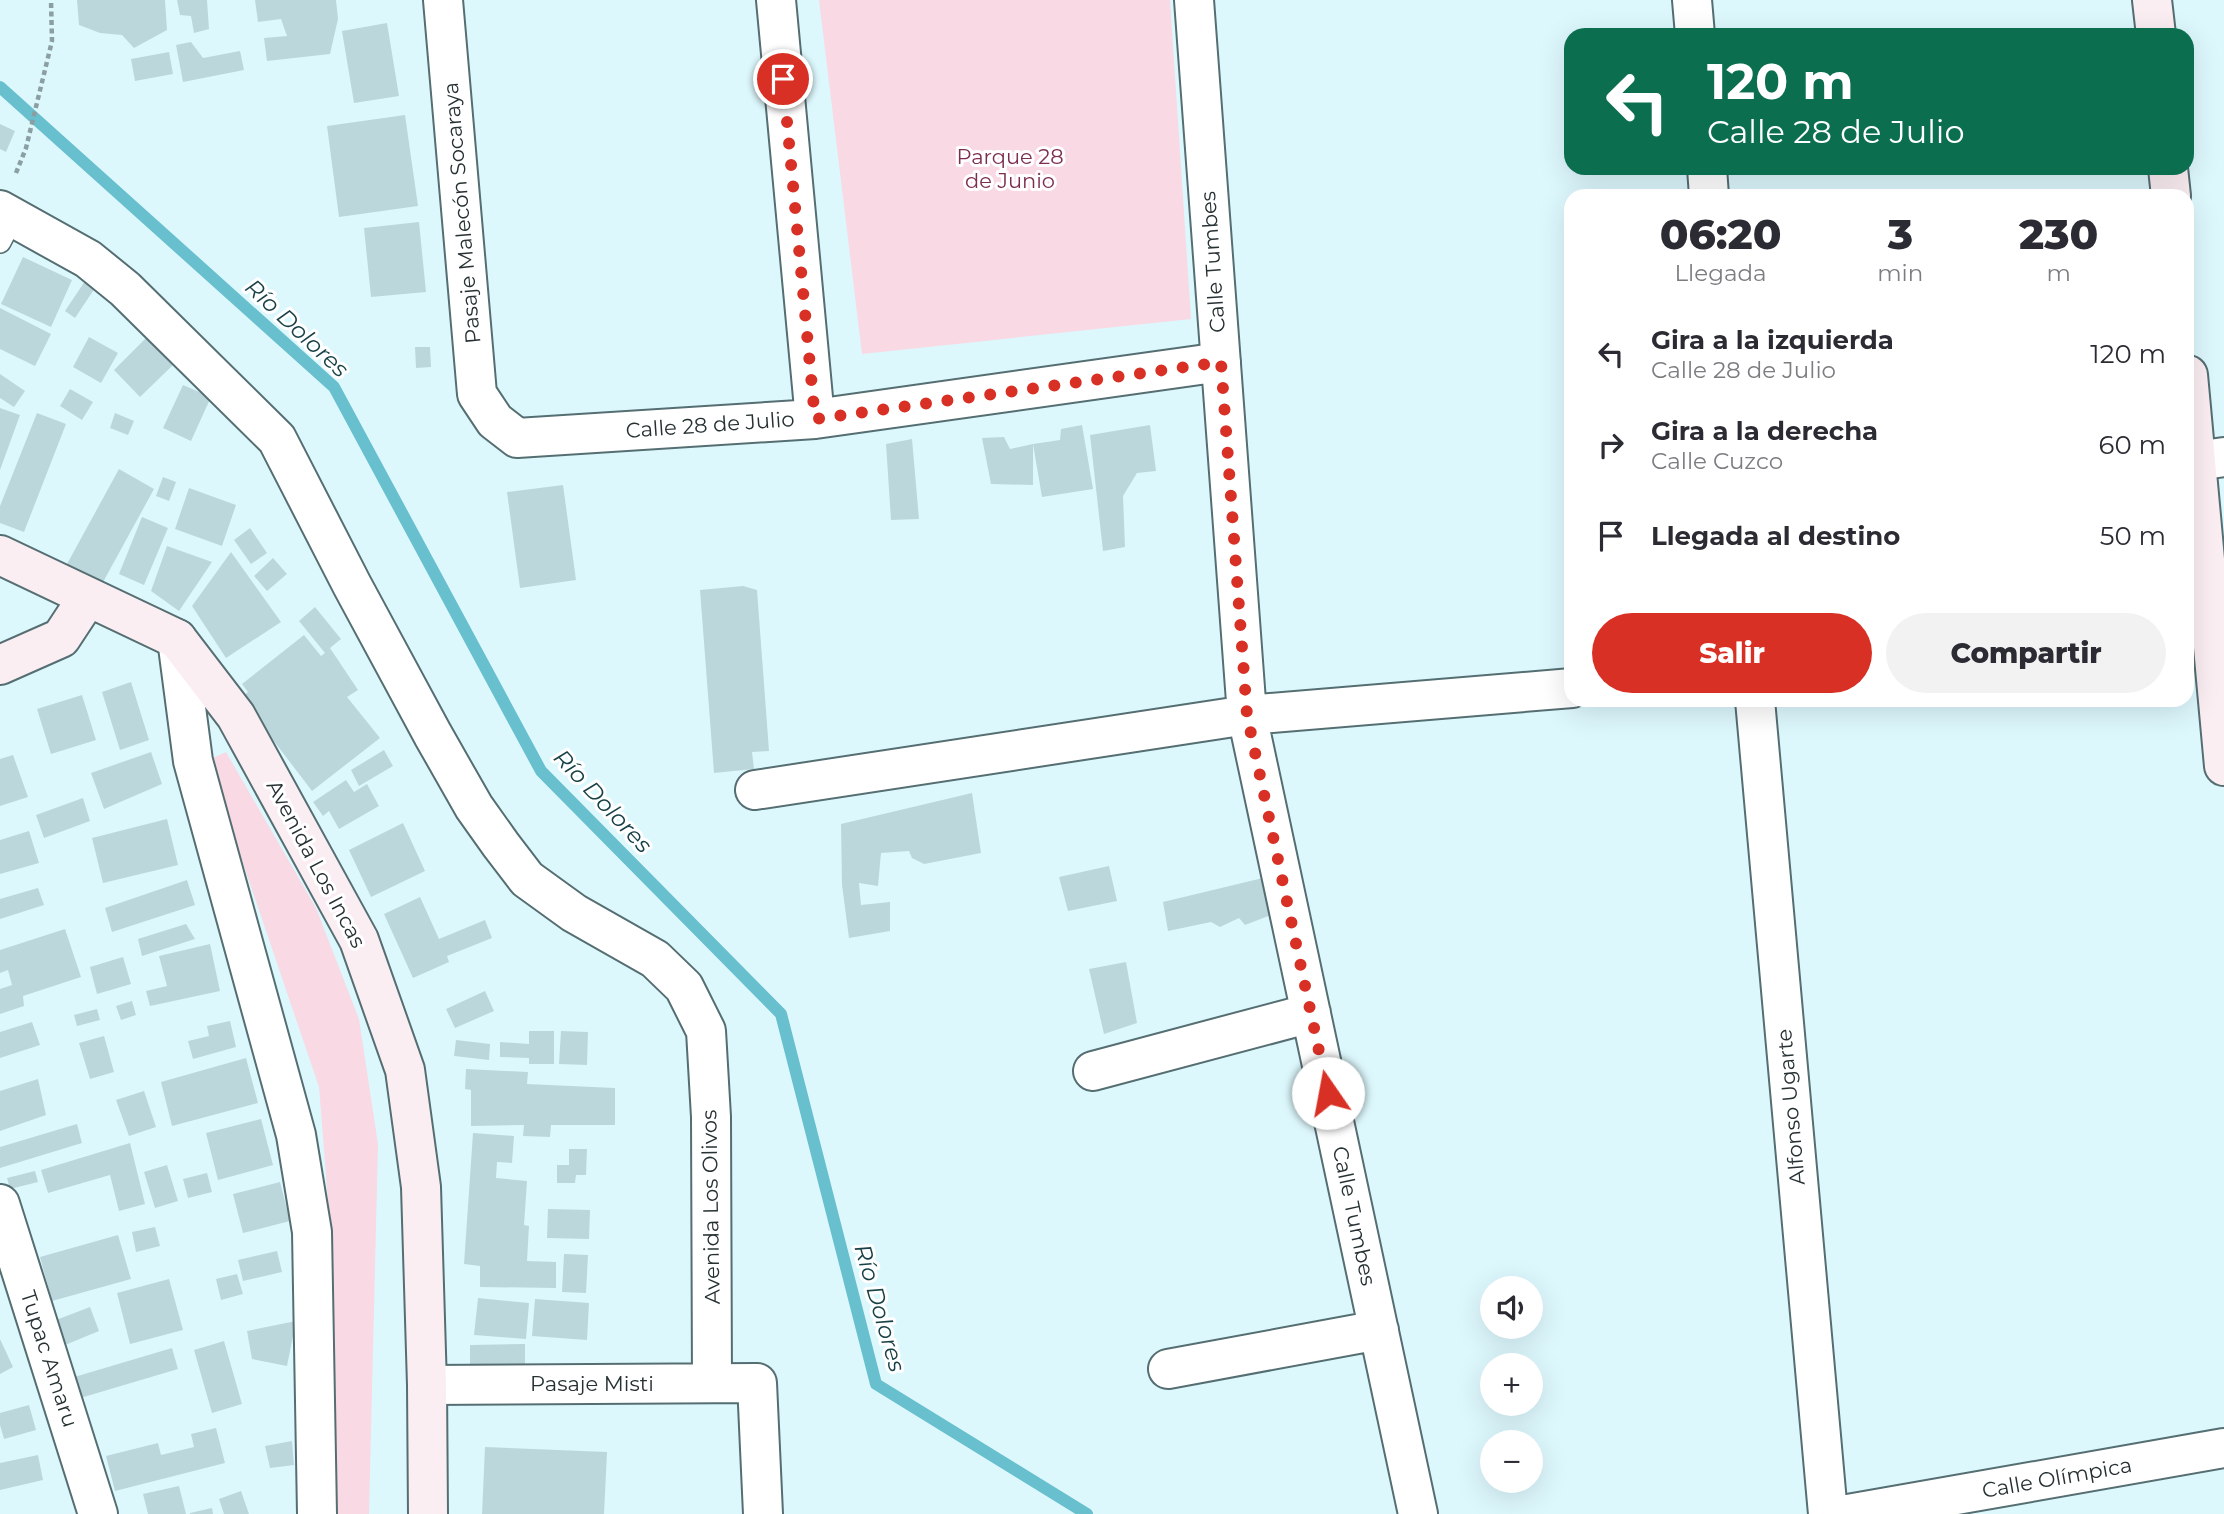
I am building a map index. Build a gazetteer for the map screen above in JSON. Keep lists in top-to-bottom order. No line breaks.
{"streets":{"main road":["Avenida Los Incas"],"street":["Pasaje Malecón Socaraya","Calle Tumbes","Calle 28 de Julio","Alfonso Ugarte","Avenida Los Olivos","Tupac Amaru","Pasaje Misti","Calle Olímpica"]},"crossings":[["Pasaje Malecón Socaraya","Calle 28 de Julio"],["Calle Tumbes","Calle 28 de Julio"],["Avenida Los Incas","Pasaje Misti"],["Avenida Los Olivos","Pasaje Misti"]],"water":["Río Dolores"],"parks":["Parque 28 de Junio"],"page":{"turn":["120 m","Calle 28 de Julio"],"eta":["06:20","Llegada","3","min","230","m"],"list":[{"name":"Gira a la izquierda","note":"Calle 28 de Julio","value":"120 m"},{"name":"Gira a la derecha","note":"Calle Cuzco","value":"60 m"},{"name":"Llegada al destino","value":"50 m"}],"buttons":["Salir","Compartir"],"map_buttons":["+","−"]}}
